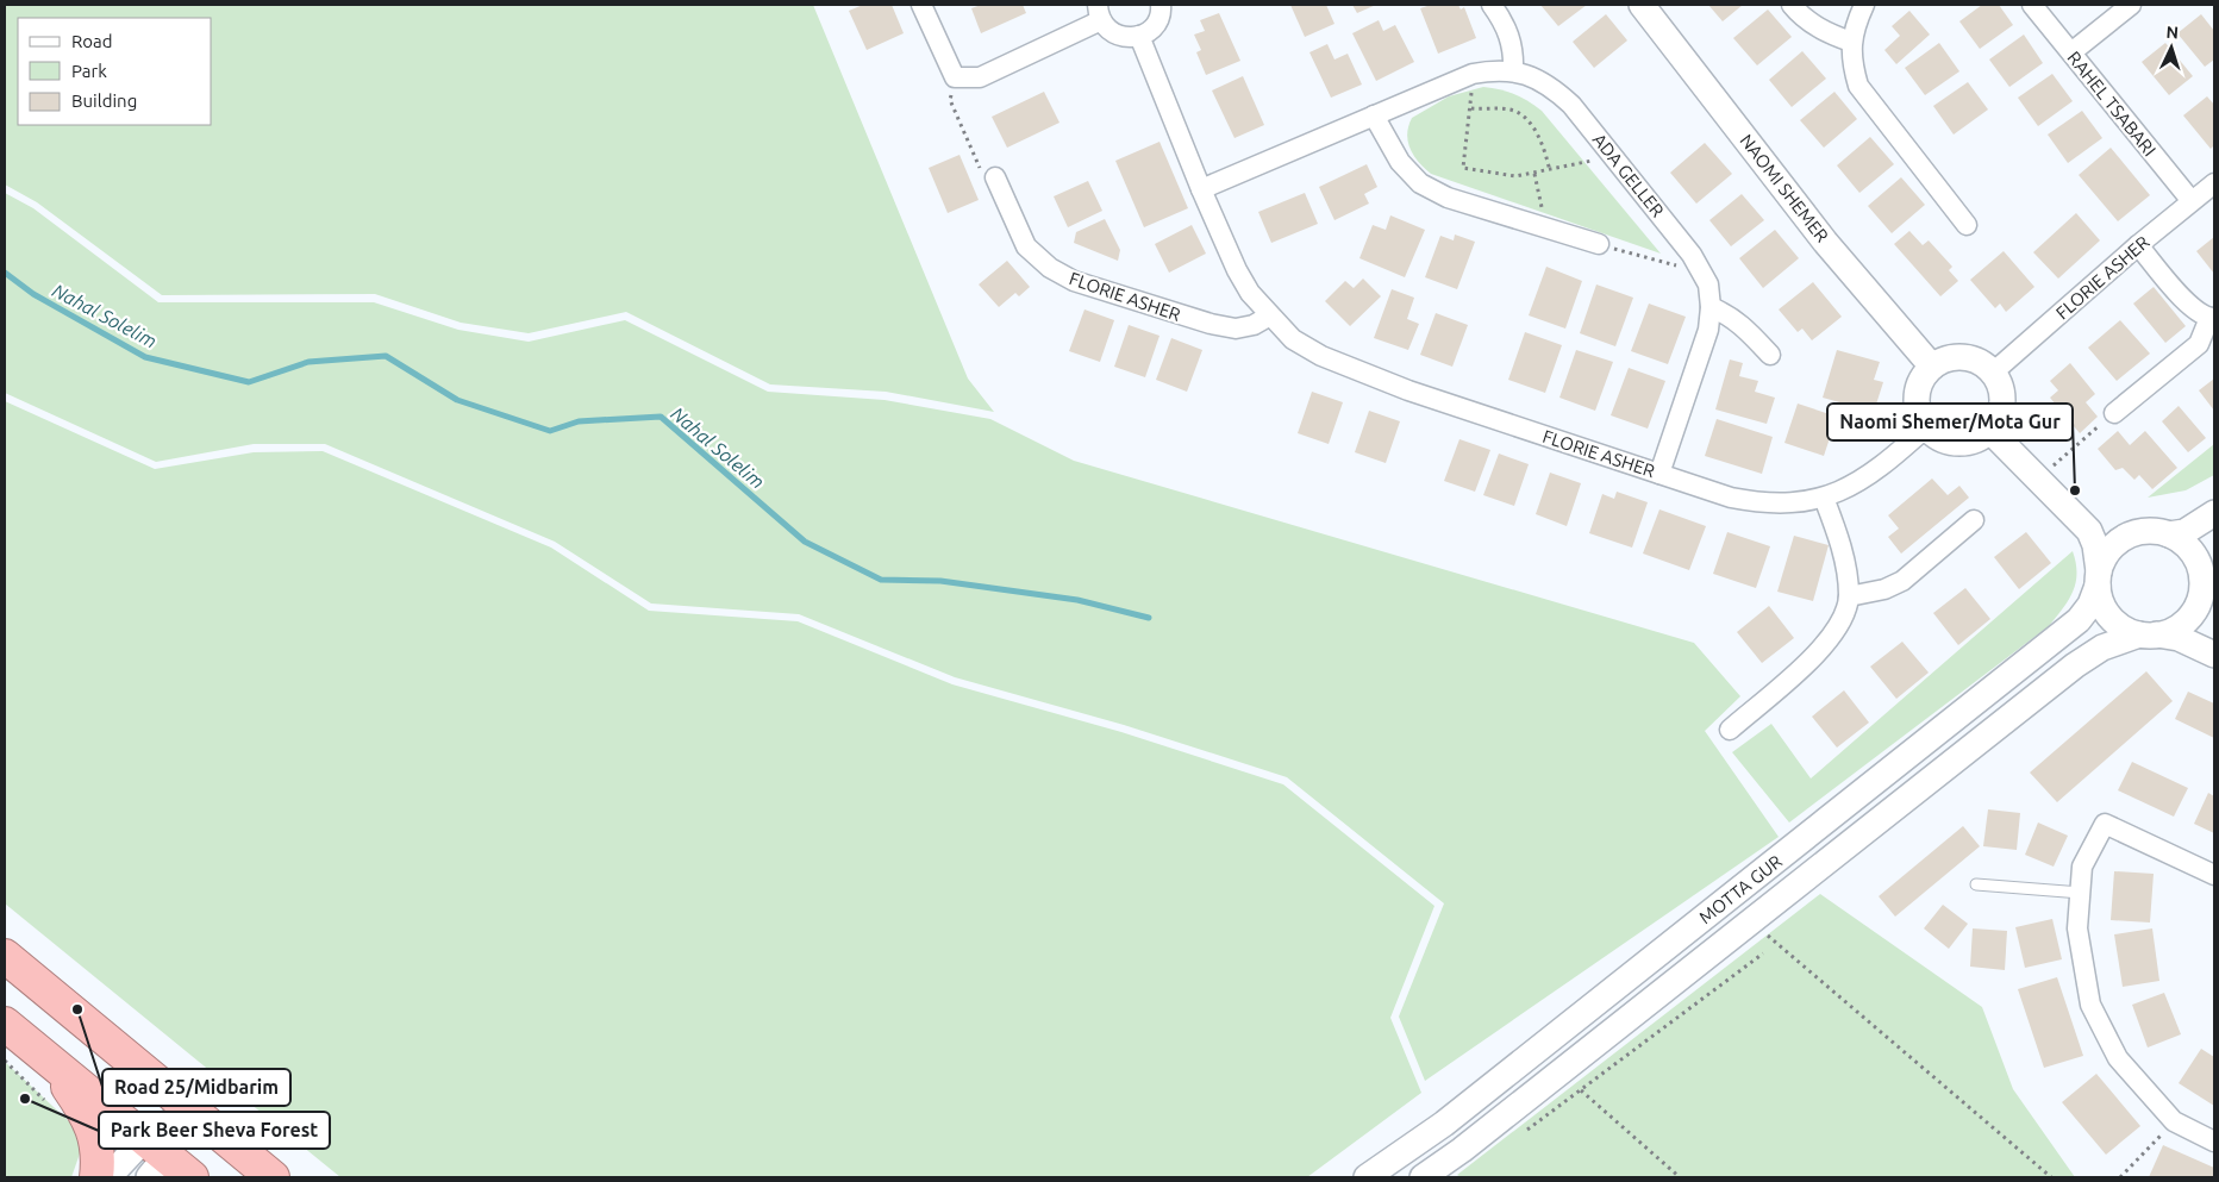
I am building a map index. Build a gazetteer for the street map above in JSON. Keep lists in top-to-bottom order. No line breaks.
{"streets":{"street":["RAHEL TSABARI","ADA GELLER","NAOMI SHEMER","FLORIE ASHER","MOTTA GUR"]},"crossings":[["RAHEL TSABARI","FLORIE ASHER"],["ADA GELLER","FLORIE ASHER"],["NAOMI SHEMER","FLORIE ASHER"]],"water":["Nahal Solelim"],"places":["Naomi Shemer/Mota Gur","Road 25/Midbarim","Park Beer Sheva Forest"],"legend":["Road","Park","Building"],"north":"top"}
